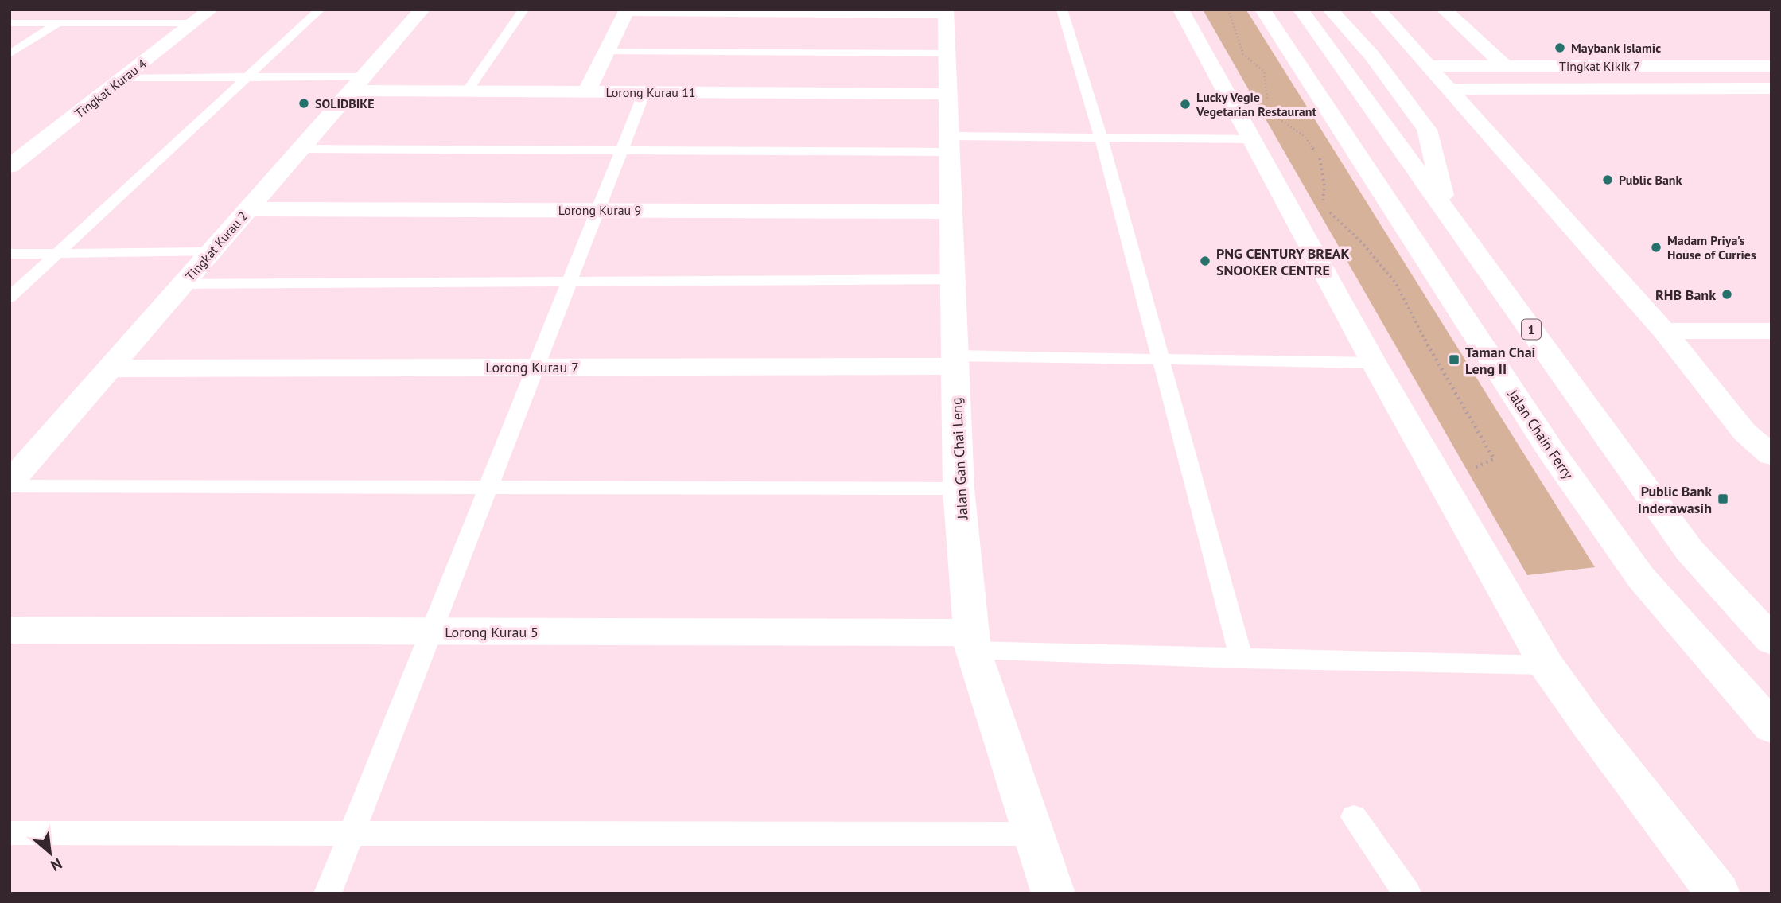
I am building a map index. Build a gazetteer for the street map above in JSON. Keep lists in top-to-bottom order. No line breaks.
{"streets":{"main road":["Tingkat Kikik 7","Tingkat Kurau 4","Lorong Kurau 11","Lorong Kurau 9","Tingkat Kurau 2","1","Lorong Kurau 7","Jalan Chain Ferry","Jalan Gan Chai Leng","Lorong Kurau 5"]},"crossings":[["Lorong Kurau 11","Tingkat Kurau 2"],["Lorong Kurau 11","Jalan Gan Chai Leng"],["Lorong Kurau 9","Tingkat Kurau 2"],["Lorong Kurau 9","Jalan Gan Chai Leng"],["Tingkat Kurau 2","Lorong Kurau 7"],["Lorong Kurau 7","Jalan Gan Chai Leng"],["Jalan Gan Chai Leng","Lorong Kurau 5"]],"places":{"other":["Maybank Islamic","SOLIDBIKE","Lucky Vegie Vegetarian Restaurant","Public Bank","Madam Priya's House of Curries","PNG CENTURY BREAK SNOOKER CENTRE","RHB Bank"],"transit":["Taman Chai Leng II","Public Bank Inderawasih"]},"north":"bottom right"}
